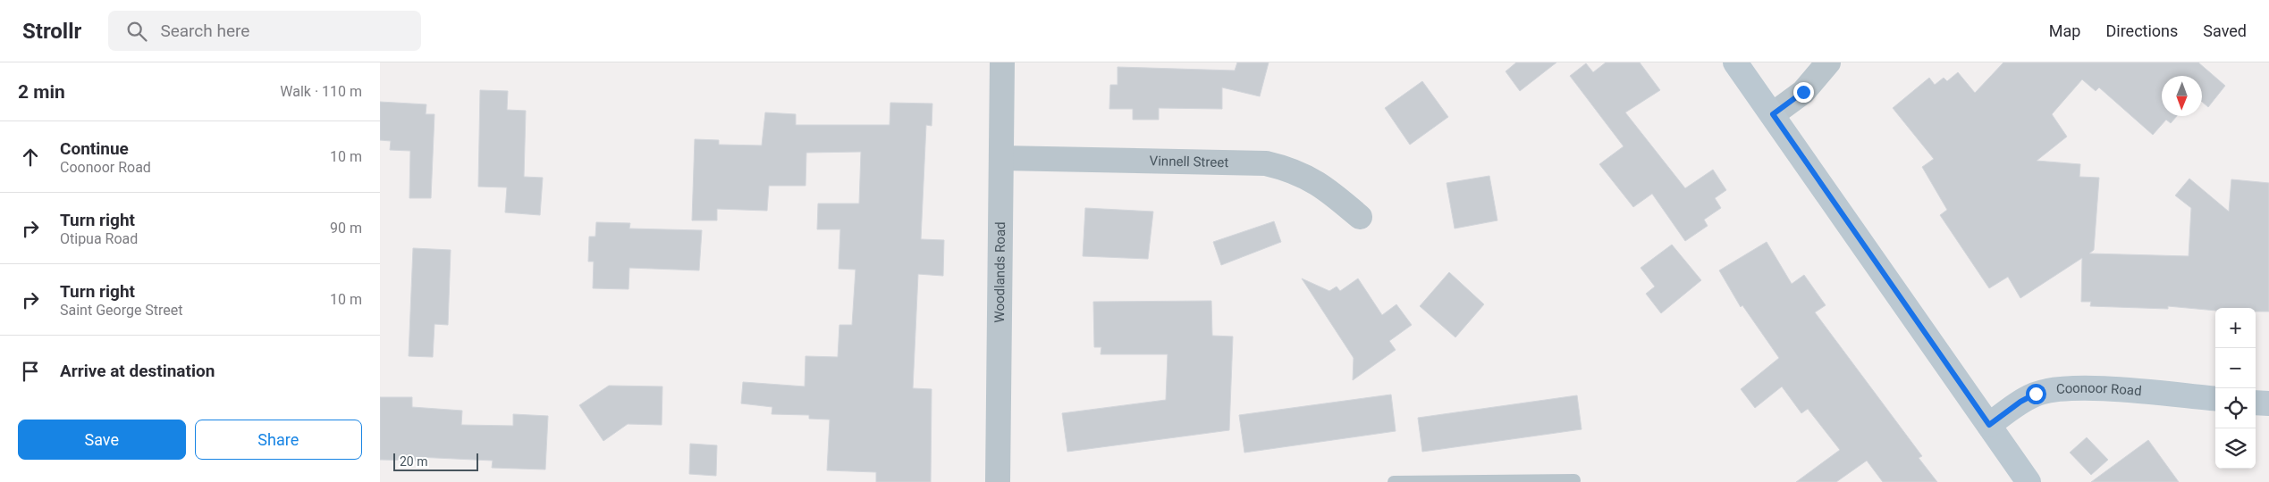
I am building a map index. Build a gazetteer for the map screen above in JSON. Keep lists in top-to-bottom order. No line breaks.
{"streets":{"street":["Vinnell Street","Woodlands Road","Coonoor Road"]},"crossings":[["Vinnell Street","Woodlands Road"]],"scale_bar":"20 m","north":"bottom","page":{"header":"Strollr","search":"Search here","nav":["Map","Directions","Saved"],"heading":["2 min","Walk · 110 m"],"list":[["Continue","Coonoor Road","10 m"],["Turn right","Otipua Road","90 m"],["Turn right","Saint George Street","10 m"],"Arrive at destination"],"map_buttons":["+","−"],"buttons":["Save","Share"],"scale":"20 m"}}
